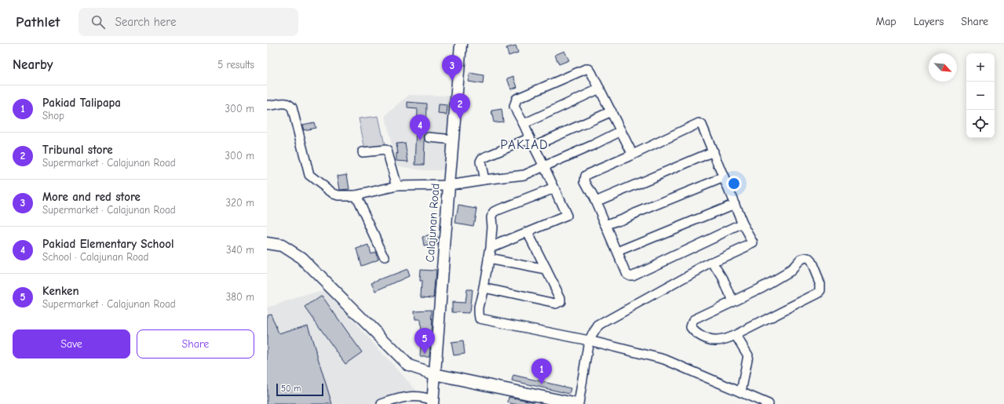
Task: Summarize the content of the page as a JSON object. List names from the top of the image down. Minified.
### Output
{"streets":{"main road":["Calajunan Road"]},"districts":["PAKIAD"],"scale_bar":"50 m","north":"bottom right","page":{"header":"Pathlet","search":"Search here","nav":["Map","Layers","Share"],"heading":["Nearby","5 results"],"map_buttons":["+","−"],"pins":["3","2","4","5","1"],"list":[{"mark":"1","name":"Pakiad Talipapa","note":"Shop","value":"300 m"},{"mark":"2","name":"Tribunal store","note":"Supermarket · Calajunan Road","value":"300 m"},{"mark":"3","name":"More and red store","note":"Supermarket · Calajunan Road","value":"320 m"},{"mark":"4","name":"Pakiad Elementary School","note":"School · Calajunan Road","value":"340 m"},{"mark":"5","name":"Kenken","note":"Supermarket · Calajunan Road","value":"380 m"}],"buttons":["Save","Share"],"scale":"50 m"}}
